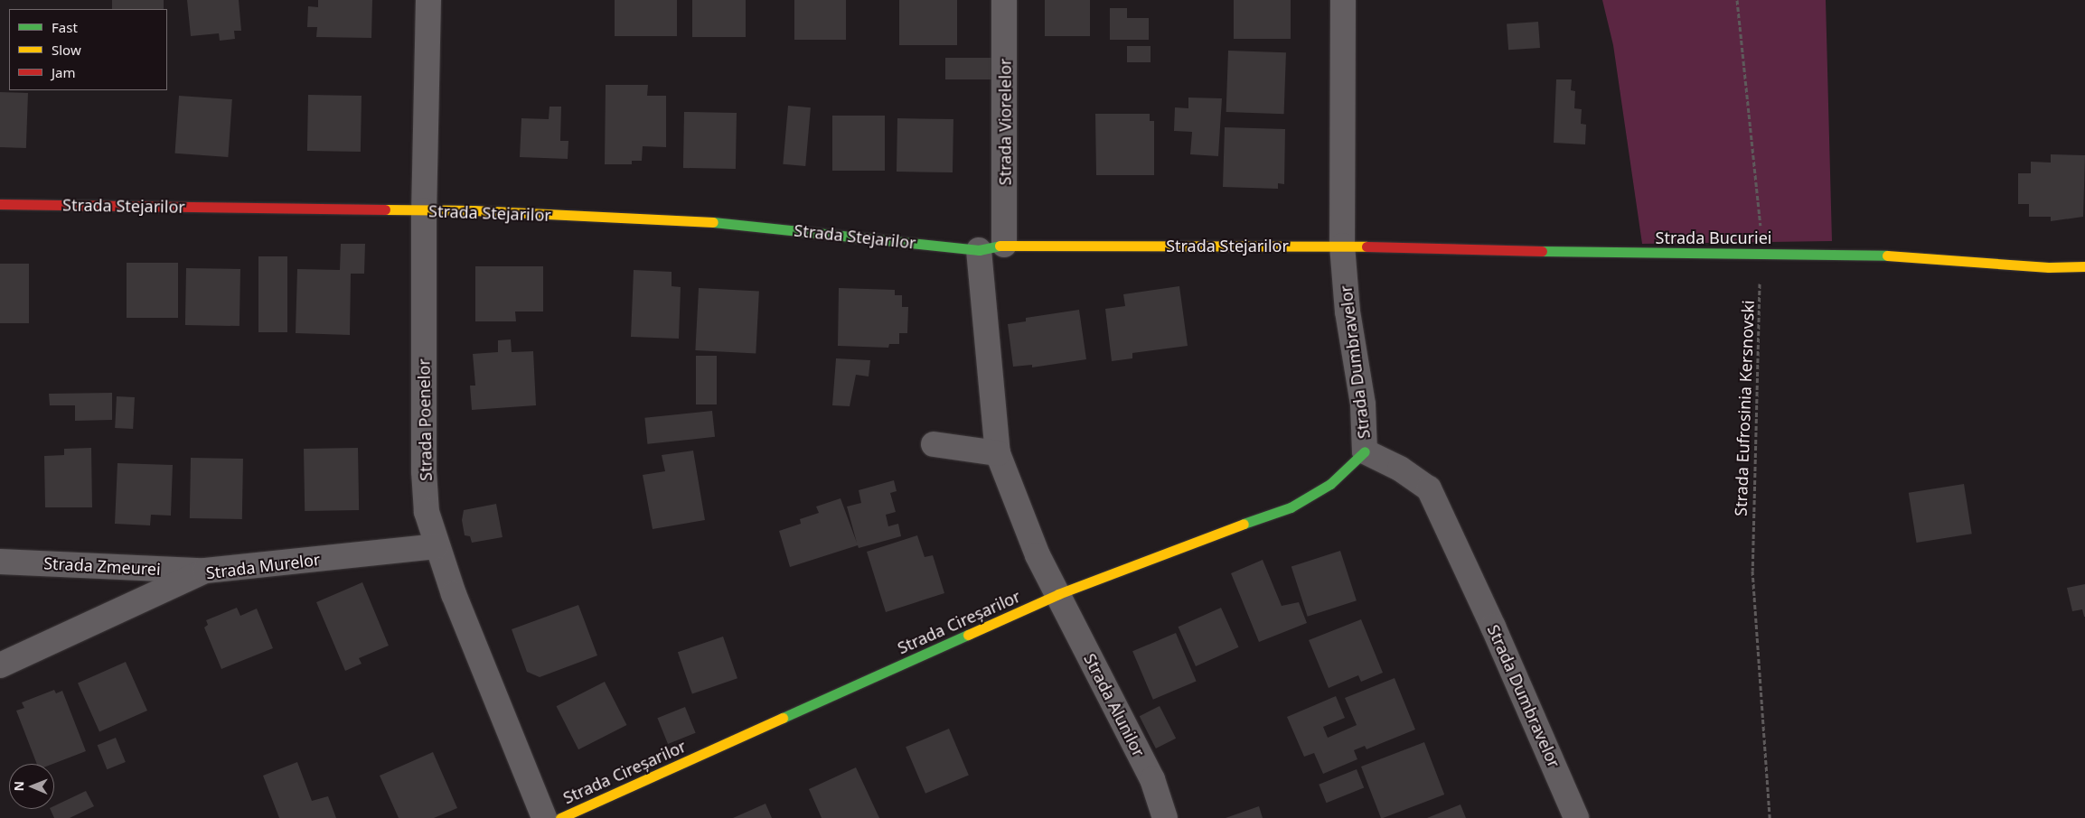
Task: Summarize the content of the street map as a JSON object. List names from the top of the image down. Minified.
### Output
{"streets":{"street":["Strada Viorelelor","Strada Stejarilor","Strada Bucuriei","Strada Dumbravelor","Strada Poenelor","Strada Zmeurei","Strada Murelor","Strada Cireșarilor","Strada Alunilor"],"path":["Strada Eufrosinia Kersnovski"]},"crossings":[["Strada Viorelelor","Strada Stejarilor"],["Strada Stejarilor","Strada Bucuriei"],["Strada Stejarilor","Strada Dumbravelor"],["Strada Stejarilor","Strada Poenelor"],["Strada Bucuriei","Strada Dumbravelor"],["Strada Bucuriei","Strada Eufrosinia Kersnovski"],["Strada Dumbravelor","Strada Cireșarilor"],["Strada Poenelor","Strada Murelor"],["Strada Zmeurei","Strada Murelor"],["Strada Cireșarilor","Strada Alunilor"]],"legend":["Fast","Slow","Jam"],"north":"left"}
